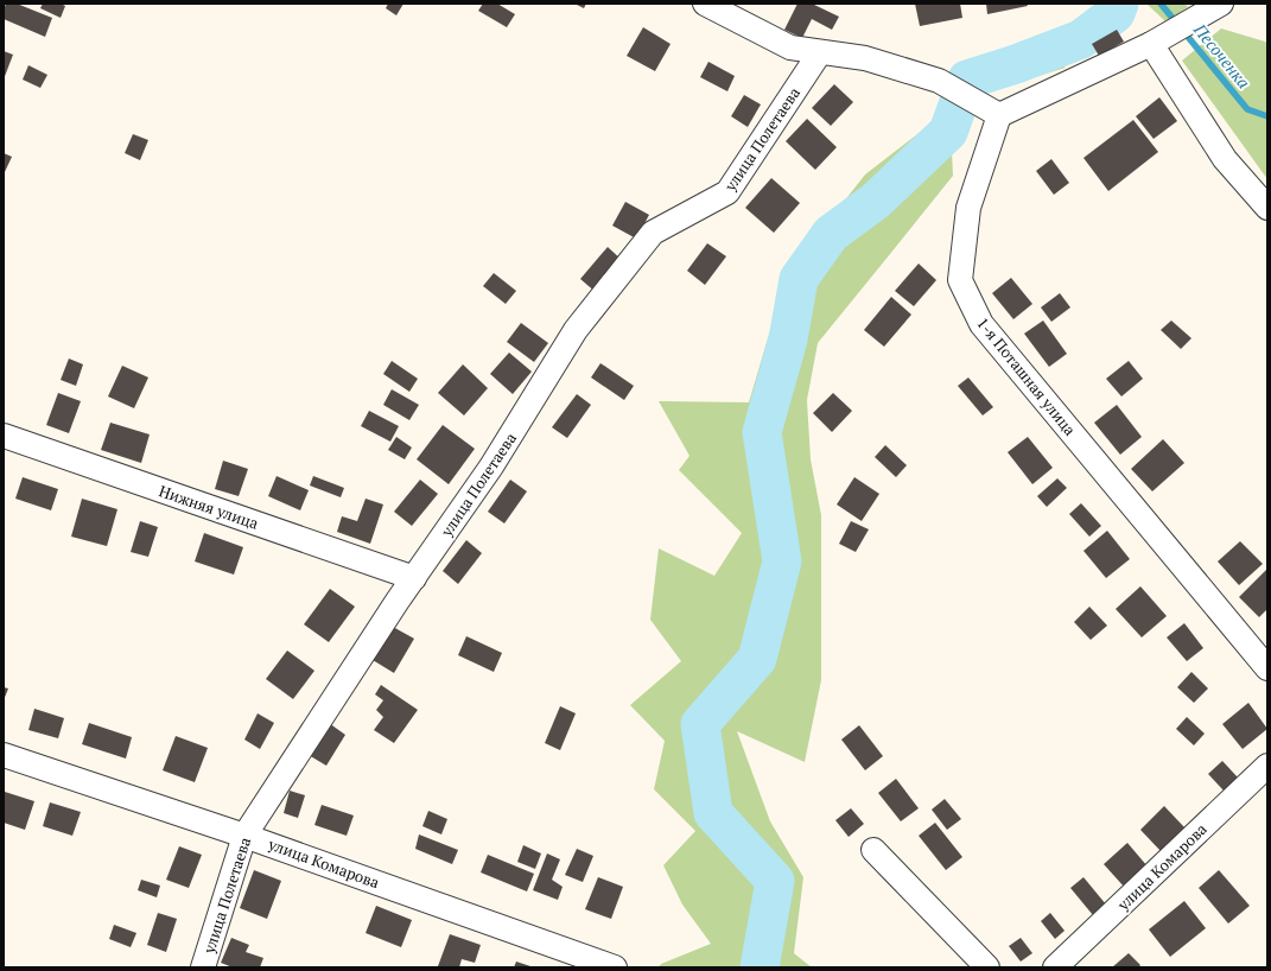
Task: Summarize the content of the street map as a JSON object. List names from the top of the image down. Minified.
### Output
{"streets":{"street":["улица Полетаева","1-я Поташная улица","Нижняя улица","улица Комарова"]},"crossings":[["улица Полетаева","Нижняя улица"],["улица Полетаева","улица Комарова"]],"water":["Песоченка"]}
